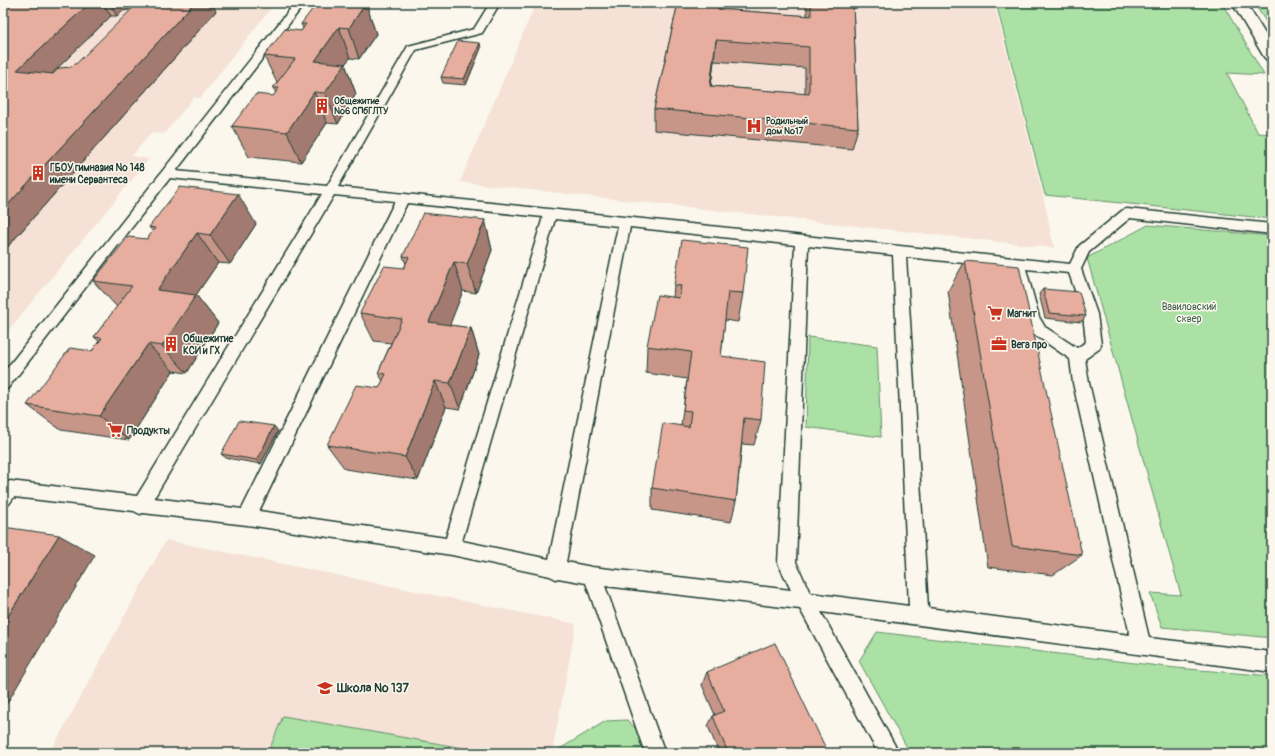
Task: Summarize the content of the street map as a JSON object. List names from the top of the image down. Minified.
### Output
{"parks":["Вавиловский сквер"],"places":{"building":["Общежитие №6 СПбГЛТУ","ГБОУ гимназия № 148 имени Сервантеса","Общежитие КСИ и ГХ"],"hospital":["Родильный дом №17"],"supermarket":["Магнит","Продукты"],"office":["Вега про"],"school or university":["Школа № 137"]}}
